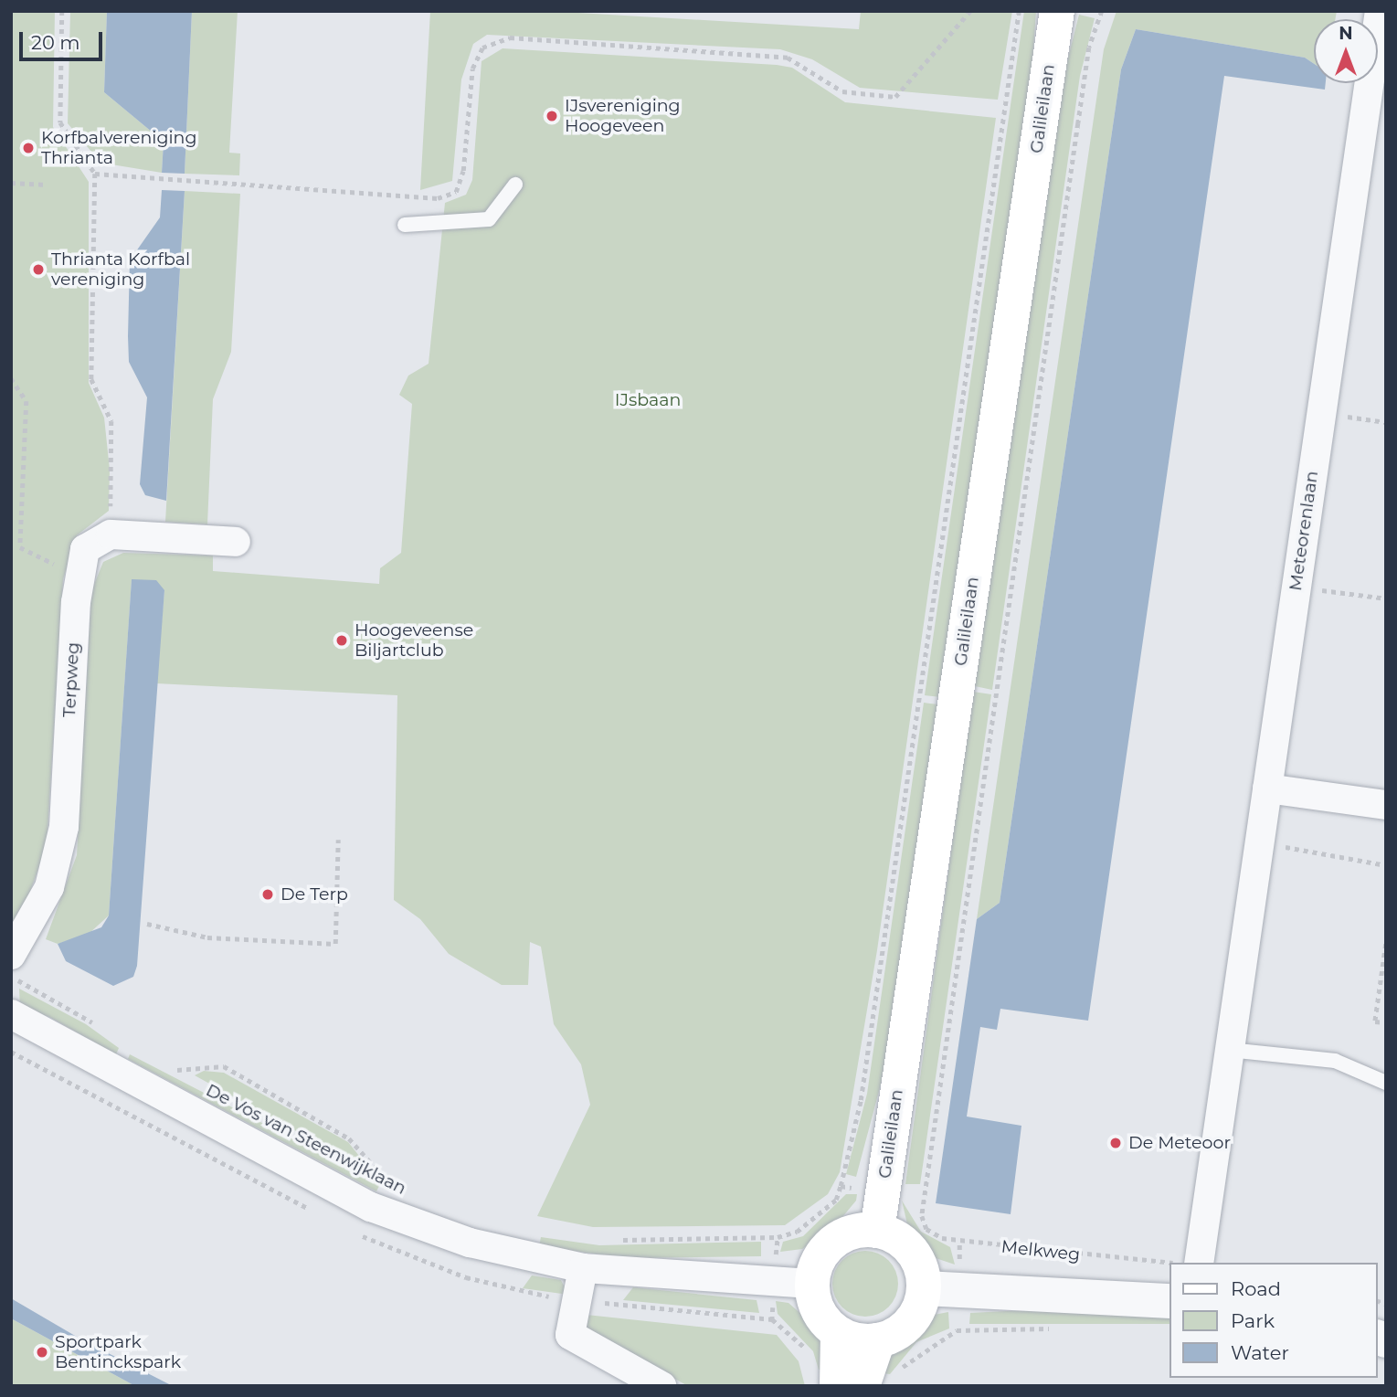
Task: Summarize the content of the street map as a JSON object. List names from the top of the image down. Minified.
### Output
{"streets":{"main road":["Galileilaan"],"street":["Meteorenlaan","Terpweg","De Vos van Steenwijklaan"],"path":["Melkweg"]},"crossings":[["Galileilaan","De Vos van Steenwijklaan"]],"parks":["IJsbaan"],"places":["IJsvereniging Hoogeveen","Korfbalvereniging Thrianta","Thrianta Korfbal vereniging","Hoogeveense Biljartclub","De Terp","De Meteoor","Sportpark Bentinckspark"],"legend":["Road","Park","Water"],"scale_bar":"20 m","north":"top"}
